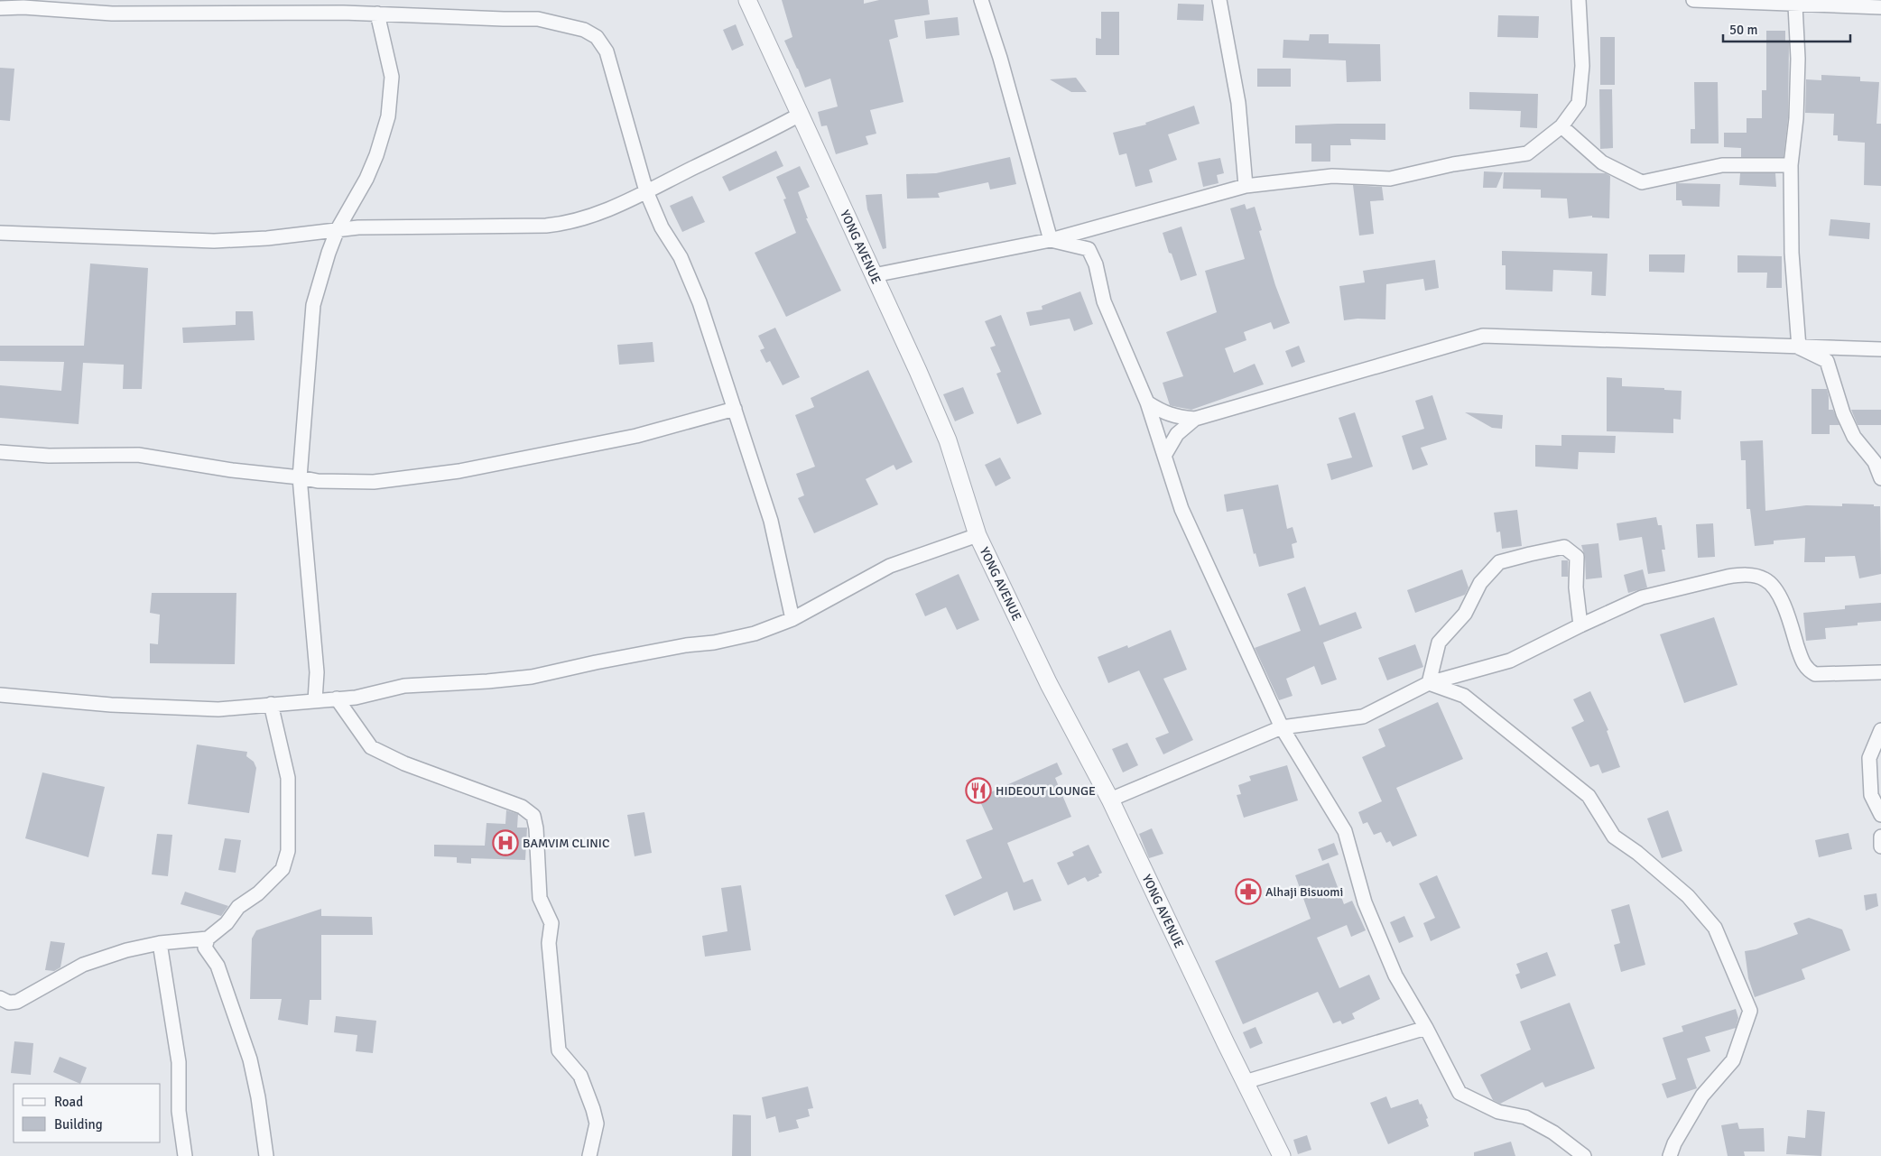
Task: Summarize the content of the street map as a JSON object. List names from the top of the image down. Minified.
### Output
{"streets":{"street":["YONG AVENUE"]},"places":{"restaurant":["HIDEOUT LOUNGE"],"hospital":["BAMVIM CLINIC"],"pharmacy":["Alhaji Bisuomi"]},"legend":["Road","Building"],"scale_bar":"50 m"}
